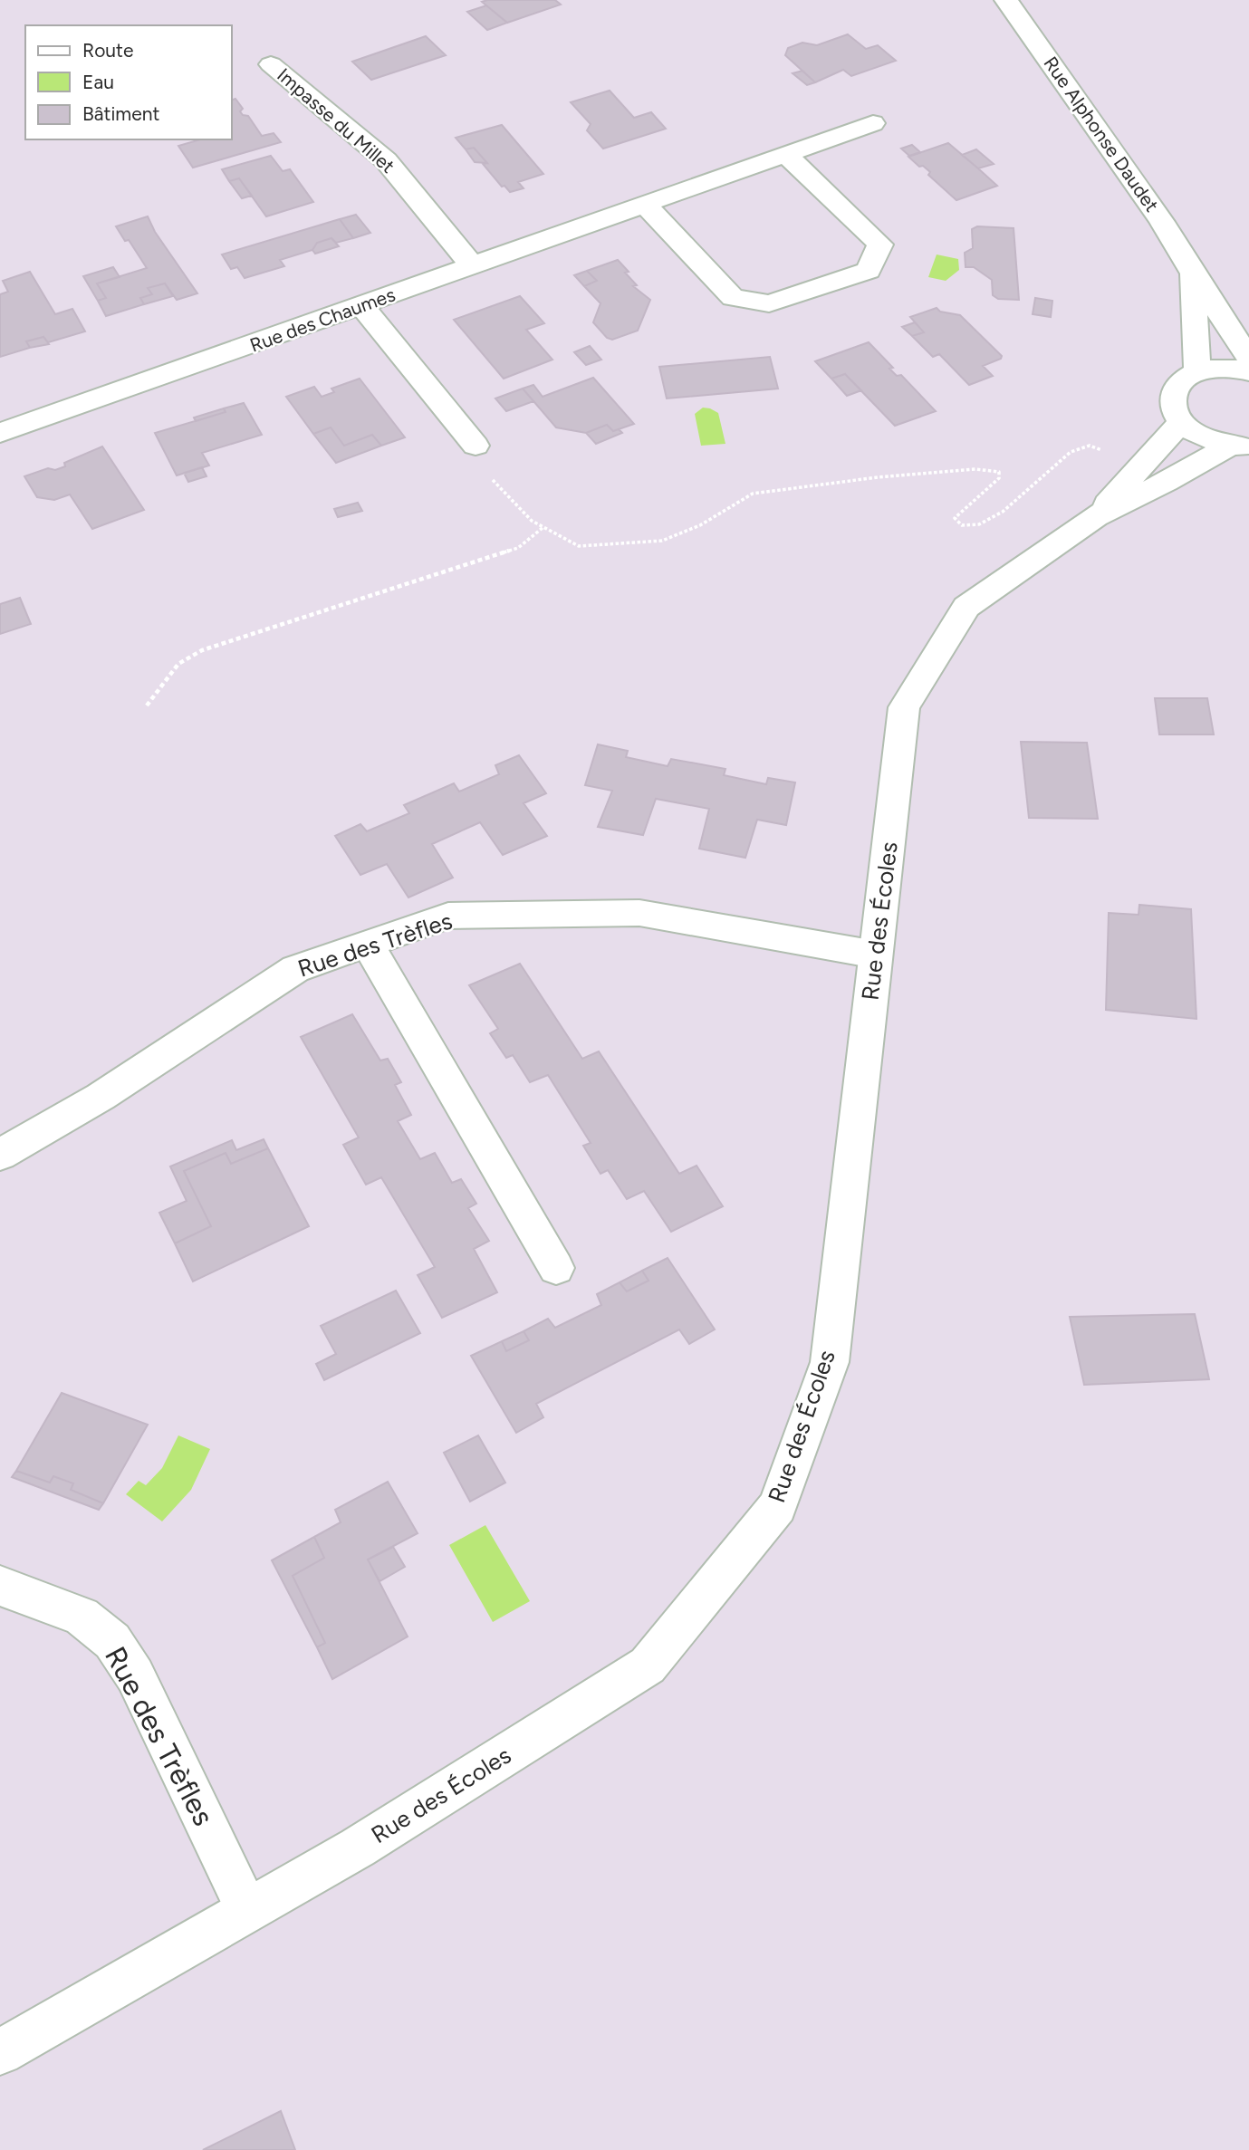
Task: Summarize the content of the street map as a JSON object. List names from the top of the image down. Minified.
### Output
{"streets":{"street":["Impasse du Millet","Rue Alphonse Daudet","Rue des Chaumes","Rue des Écoles","Rue des Trèfles"]},"crossings":[["Impasse du Millet","Rue des Chaumes"],["Rue des Écoles","Rue des Trèfles"]],"legend":["Route","Eau","Bâtiment"]}
